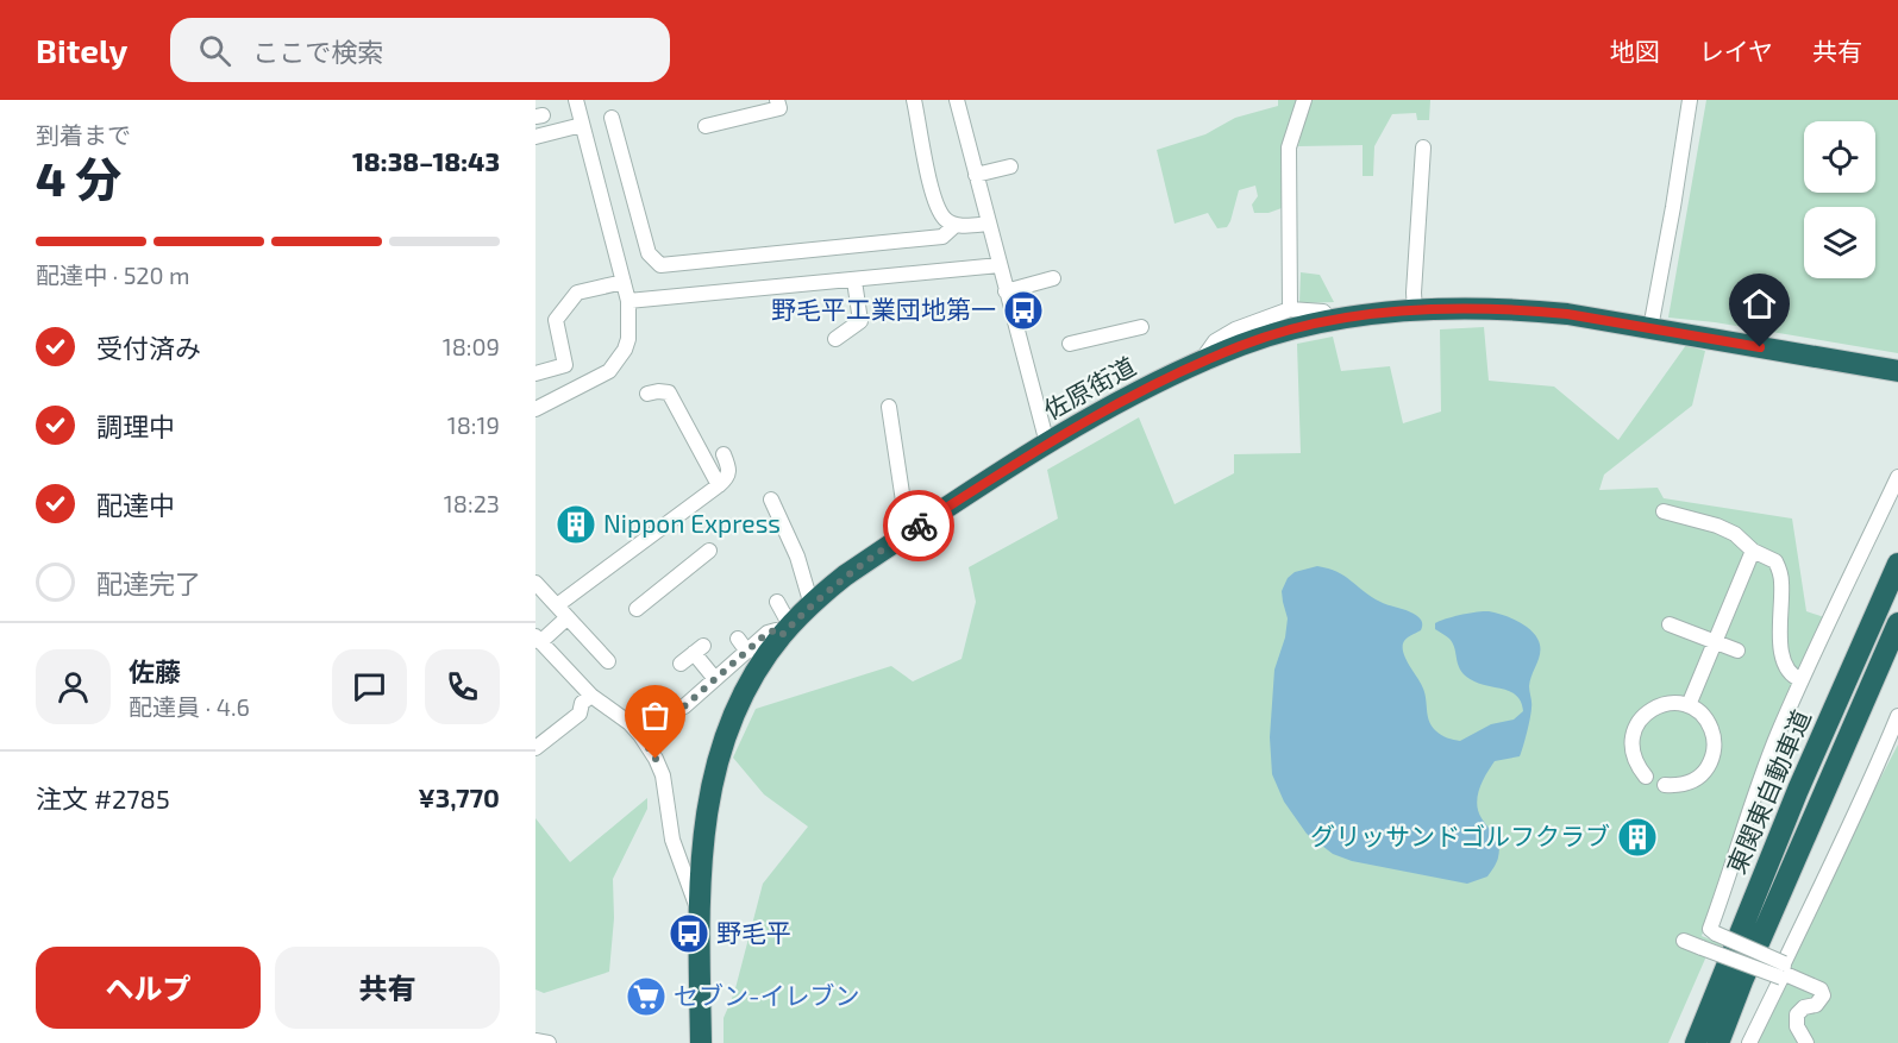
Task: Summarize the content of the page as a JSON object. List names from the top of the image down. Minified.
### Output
{"streets":{"highway":["佐原街道","東関東自動車道"]},"places":{"bus stop":["野毛平工業団地第一","野毛平"],"building":["Nippon Express","グリッサンドゴルフクラブ"],"supermarket":["セブン-イレブン"]},"page":{"header":"Bitely","search":"ここで検索","nav":["地図","レイヤ","共有"],"heading":["4 分","到着まで","18:38–18:43"],"panel":["佐藤","配達員 · 4.6","注文 #2785","¥3,770"],"bar":"配達中 · 520 m","list":[["受付済み","18:09"],["調理中","18:19"],["配達中","18:23"],"配達完了"],"buttons":["ヘルプ","共有"]}}
